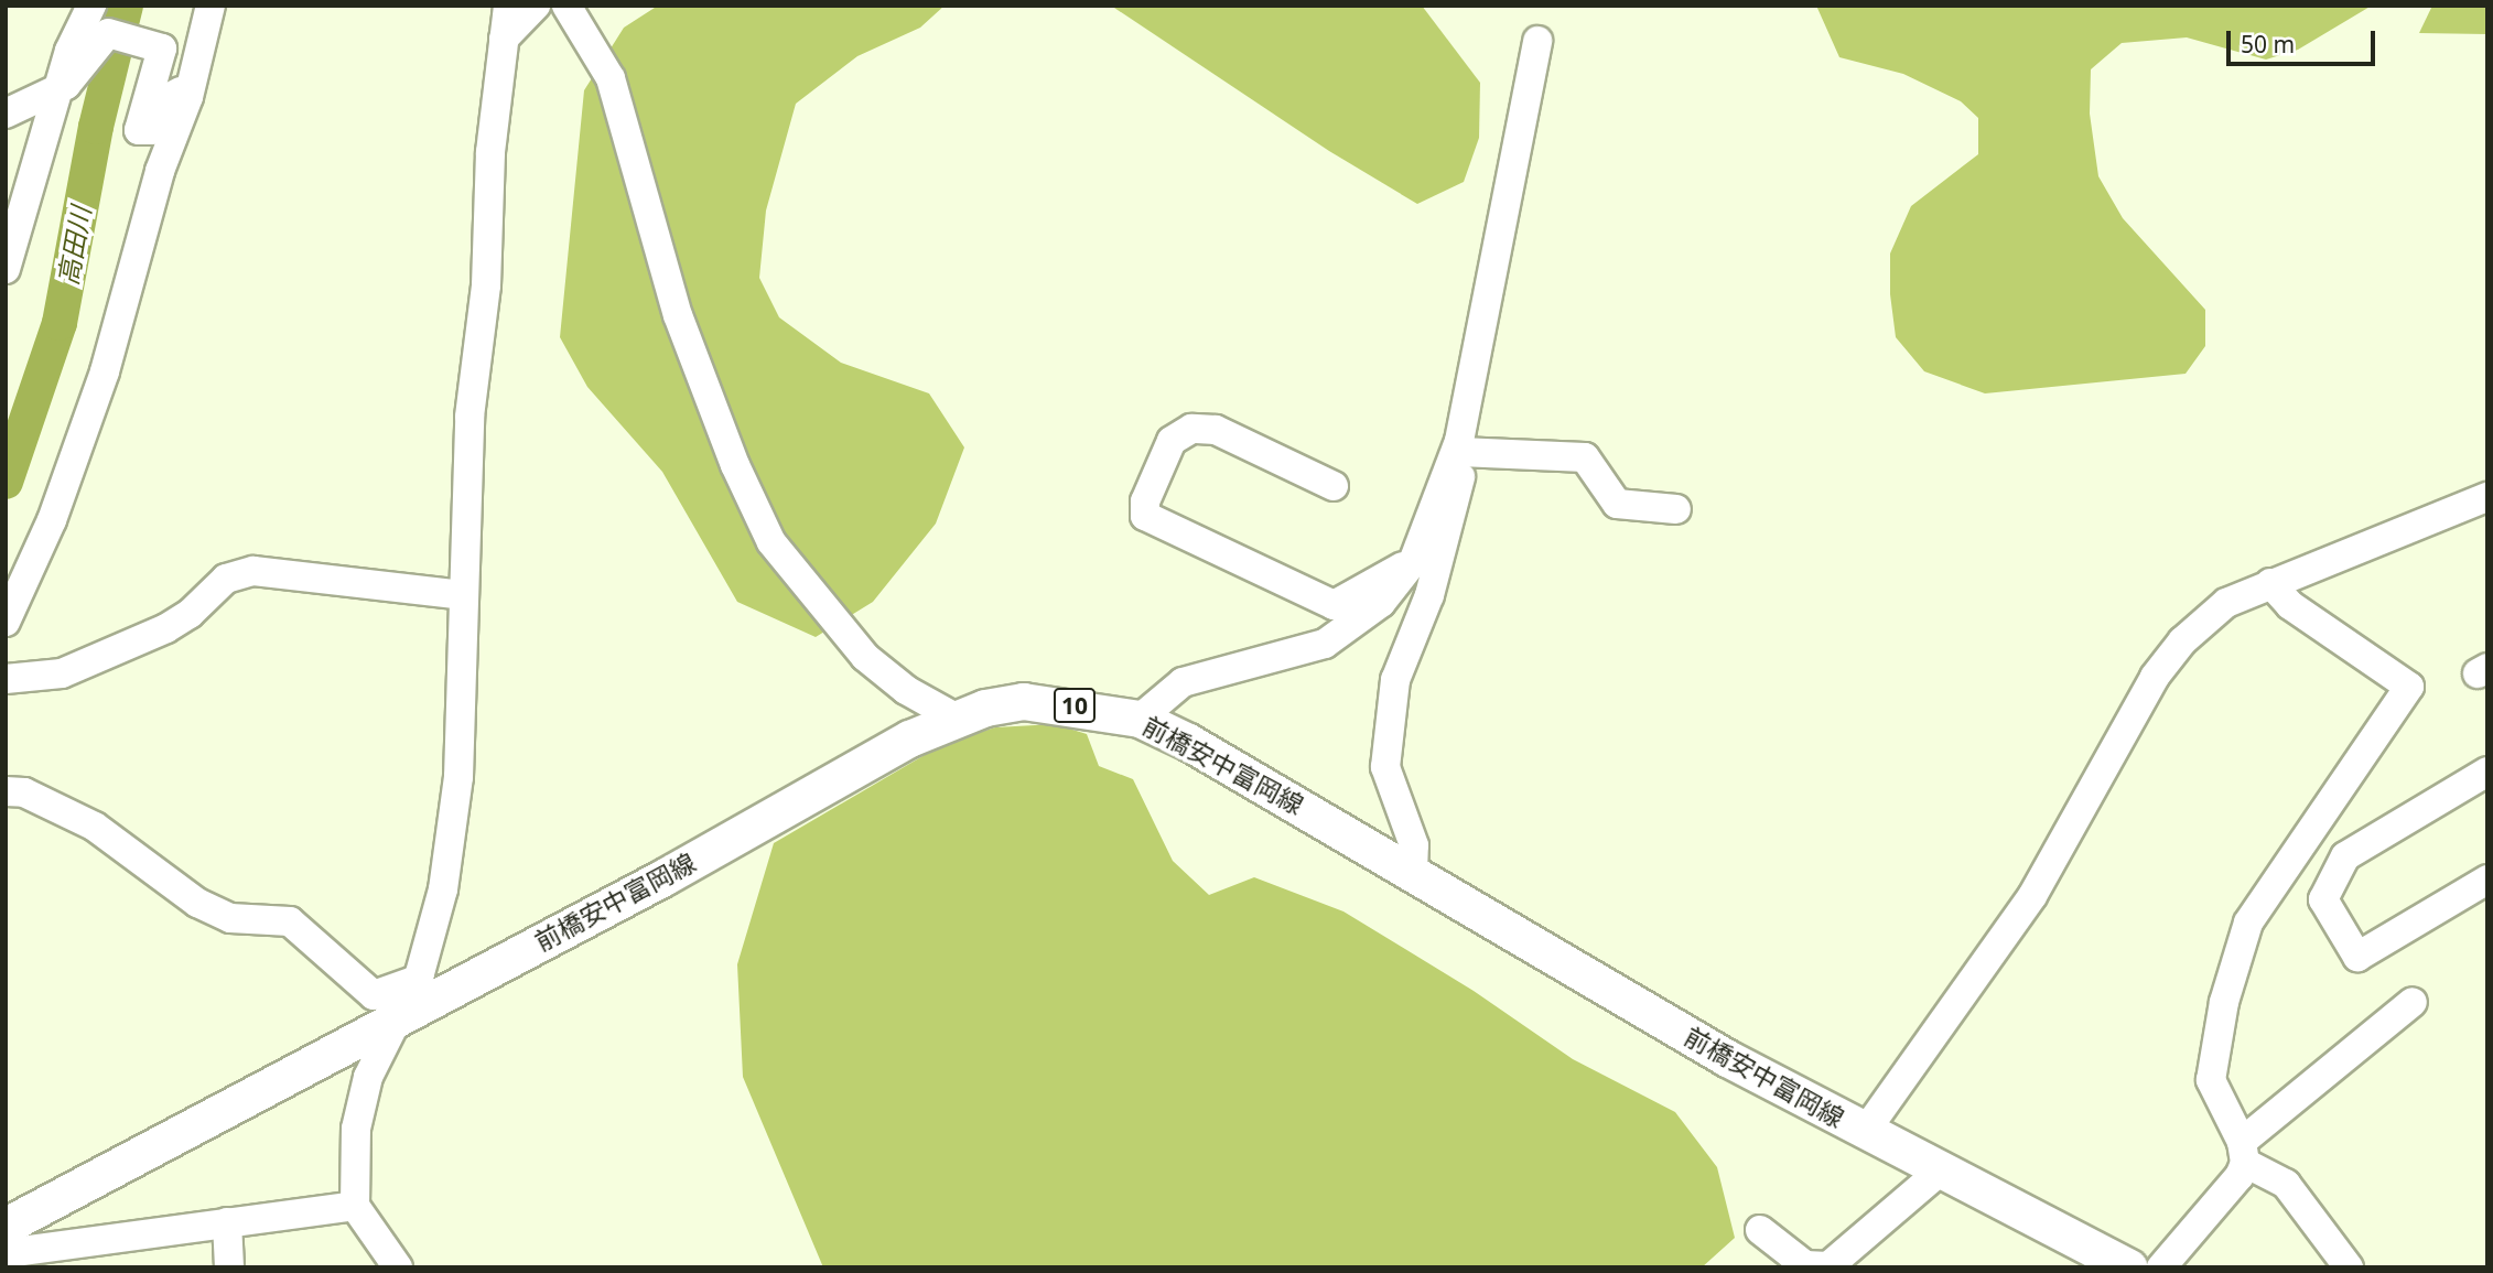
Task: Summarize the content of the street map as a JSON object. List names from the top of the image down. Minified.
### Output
{"streets":{"main road":["10","前橋安中富岡線"]},"water":["高田川"],"scale_bar":"50 m"}
